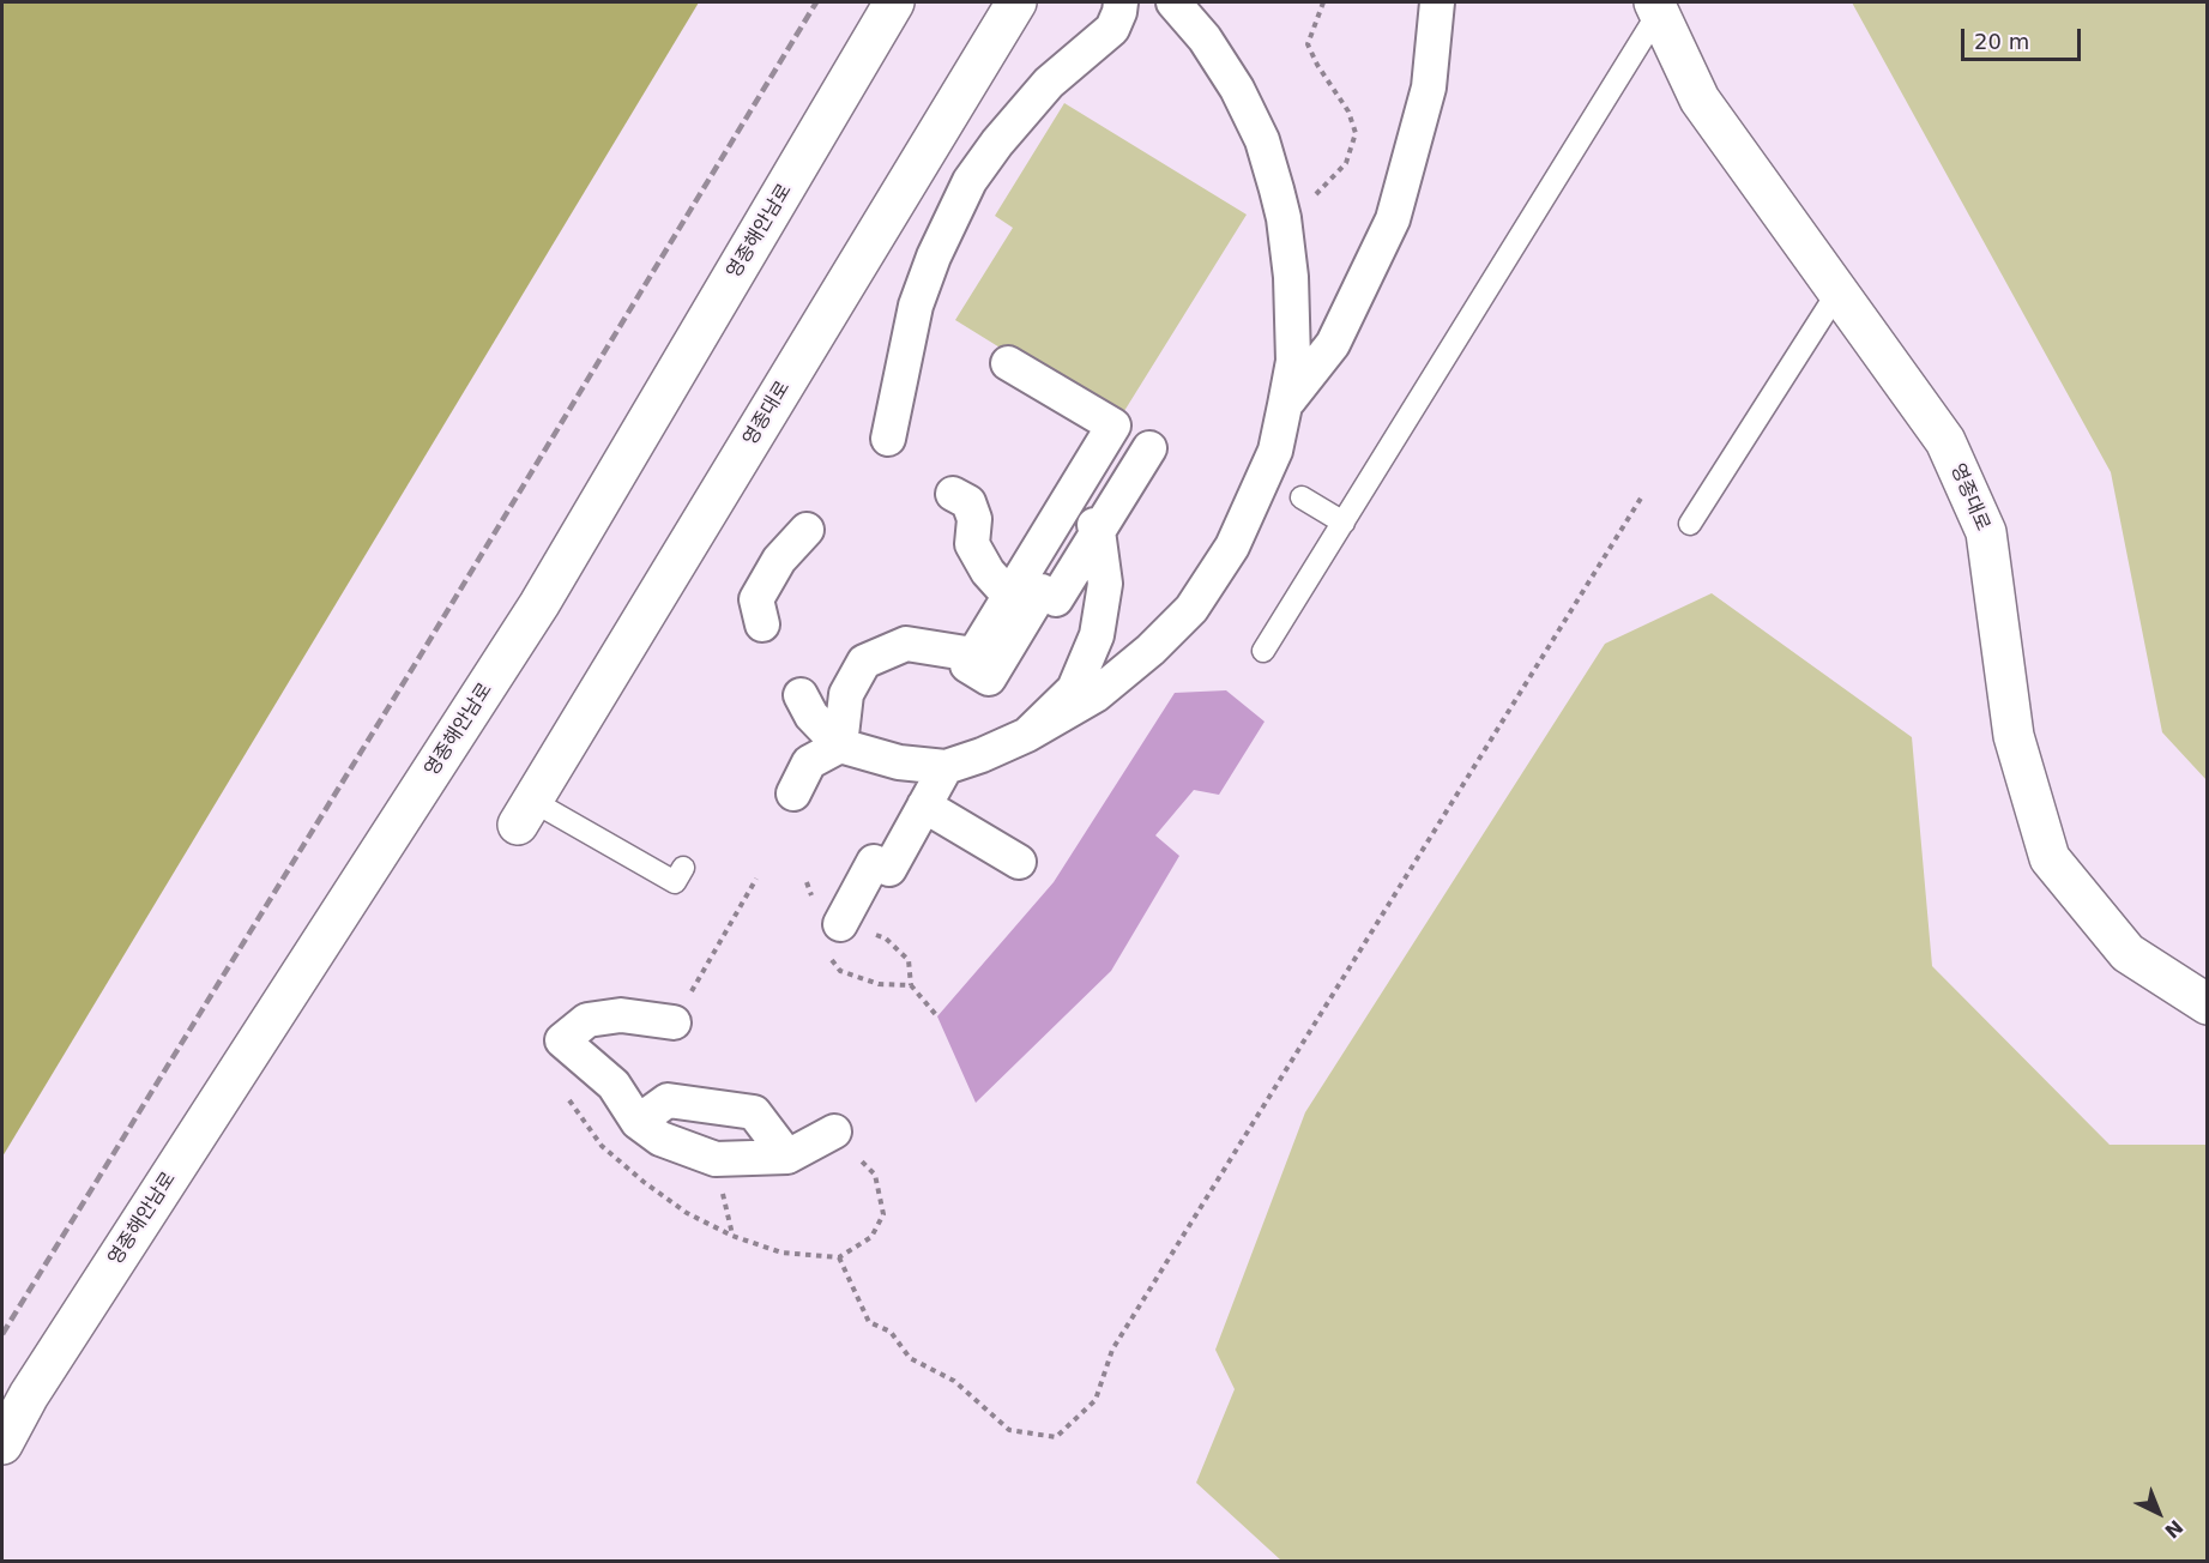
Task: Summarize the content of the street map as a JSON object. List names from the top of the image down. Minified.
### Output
{"streets":{"street":["영종해안남로","영종대로"]},"scale_bar":"20 m","north":"bottom right"}
